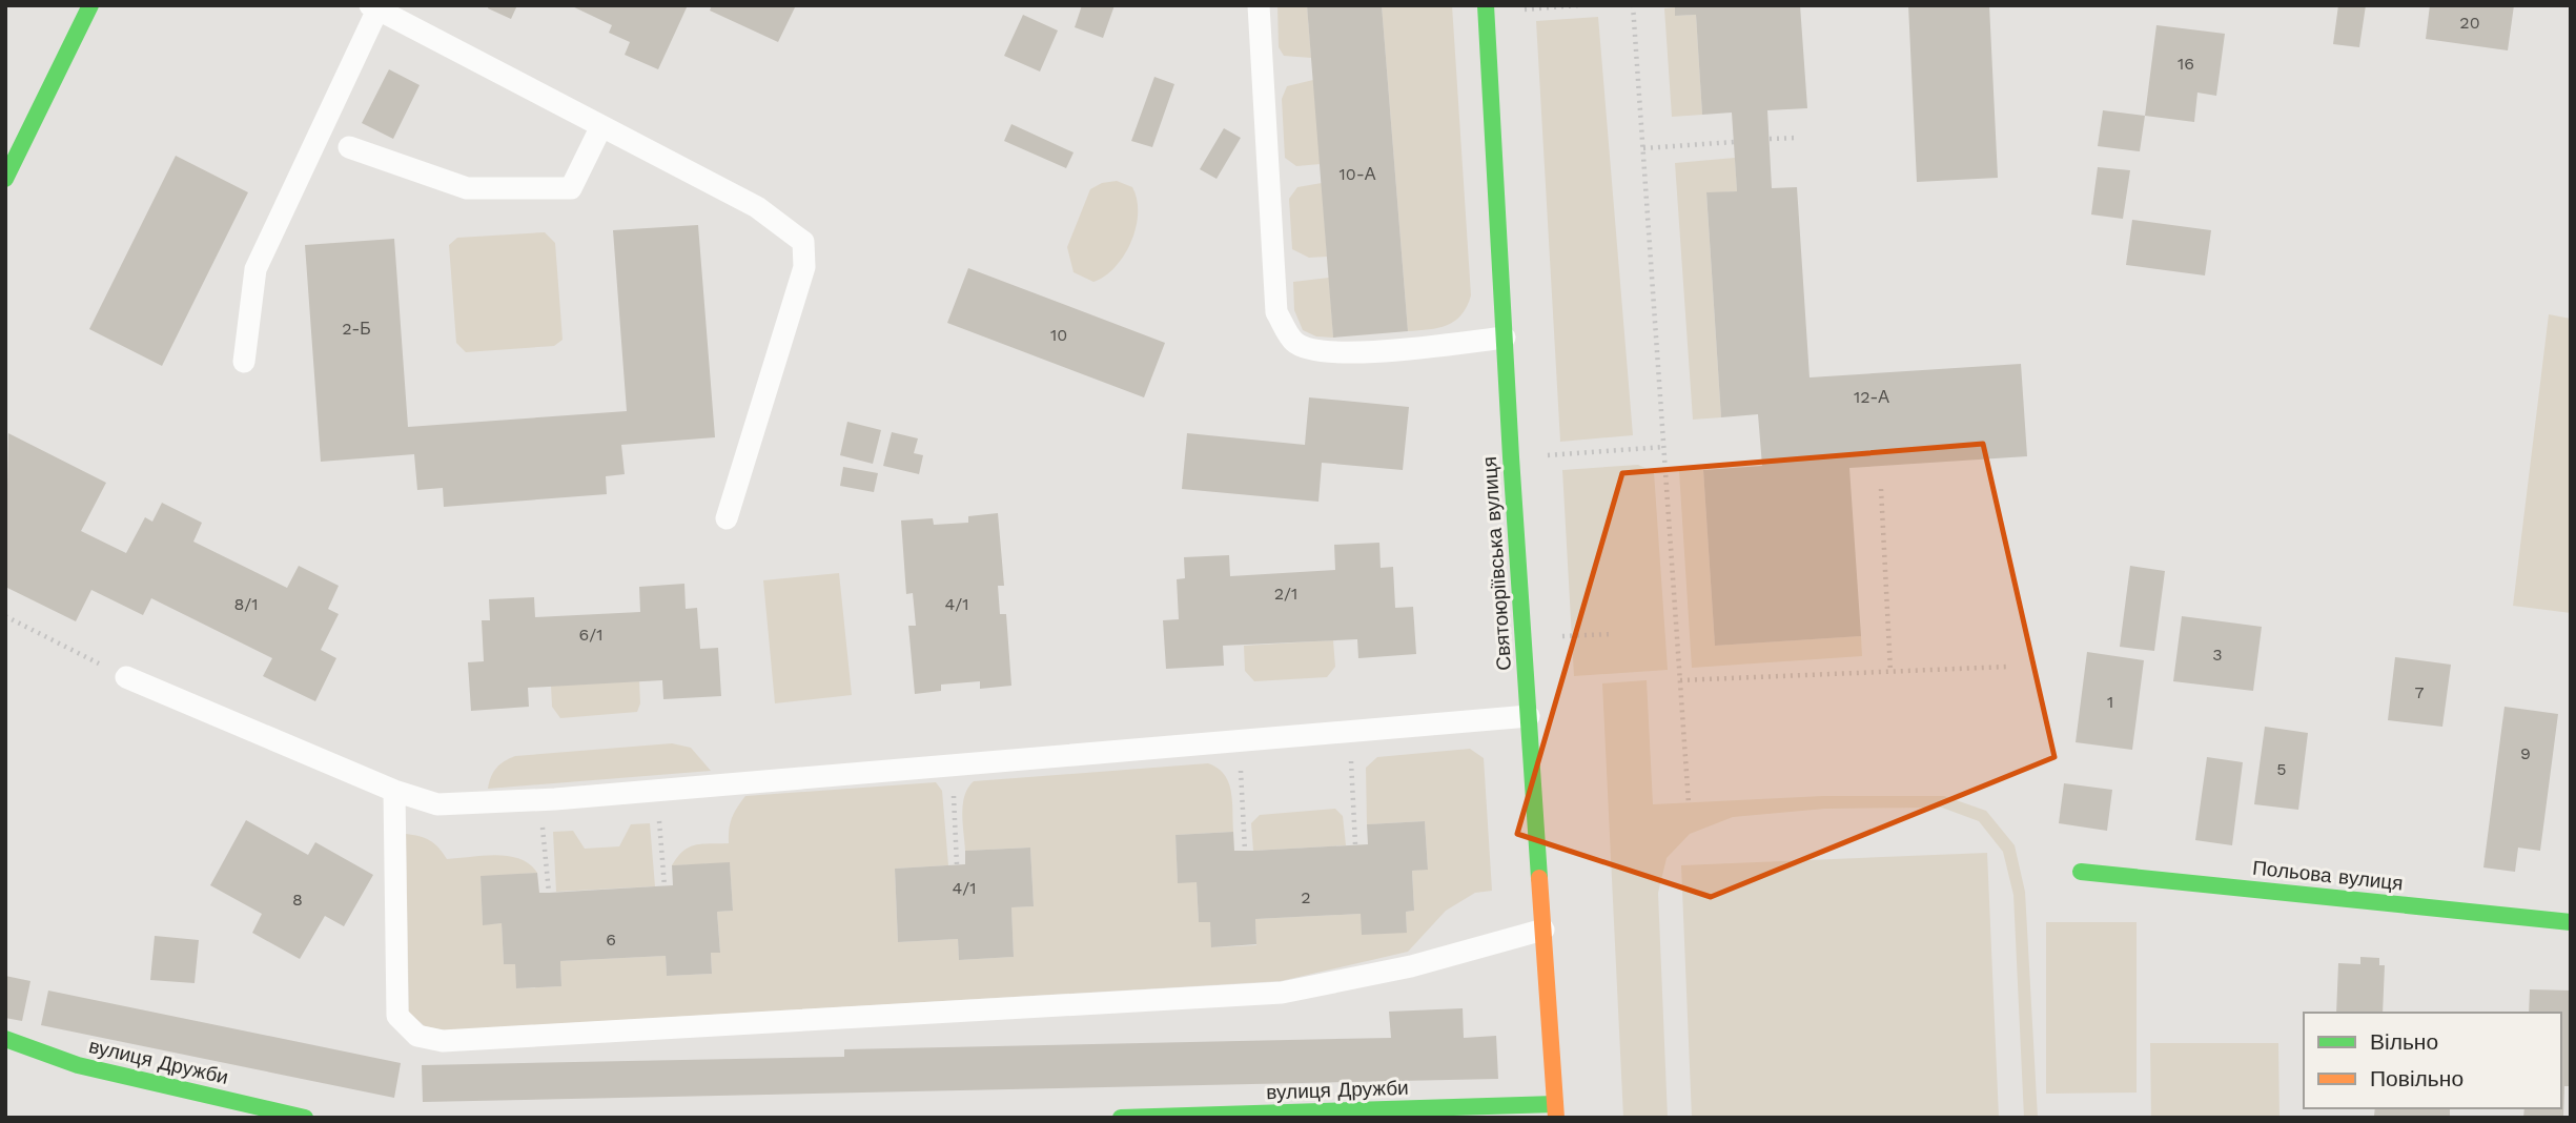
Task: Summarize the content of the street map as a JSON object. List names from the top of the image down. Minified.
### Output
{"streets":{"street":["Святоюріївська вулиця","Польова вулиця","вулиця Дружби"]},"crossings":[["Святоюріївська вулиця","вулиця Дружби"]],"house_numbers":["20","16","10-А","2-Б","10","12-А","2/1","8/1","4/1","6/1","3","7","1","9","5","4/1","2","8","6"],"legend":["Вільно","Повільно"]}
